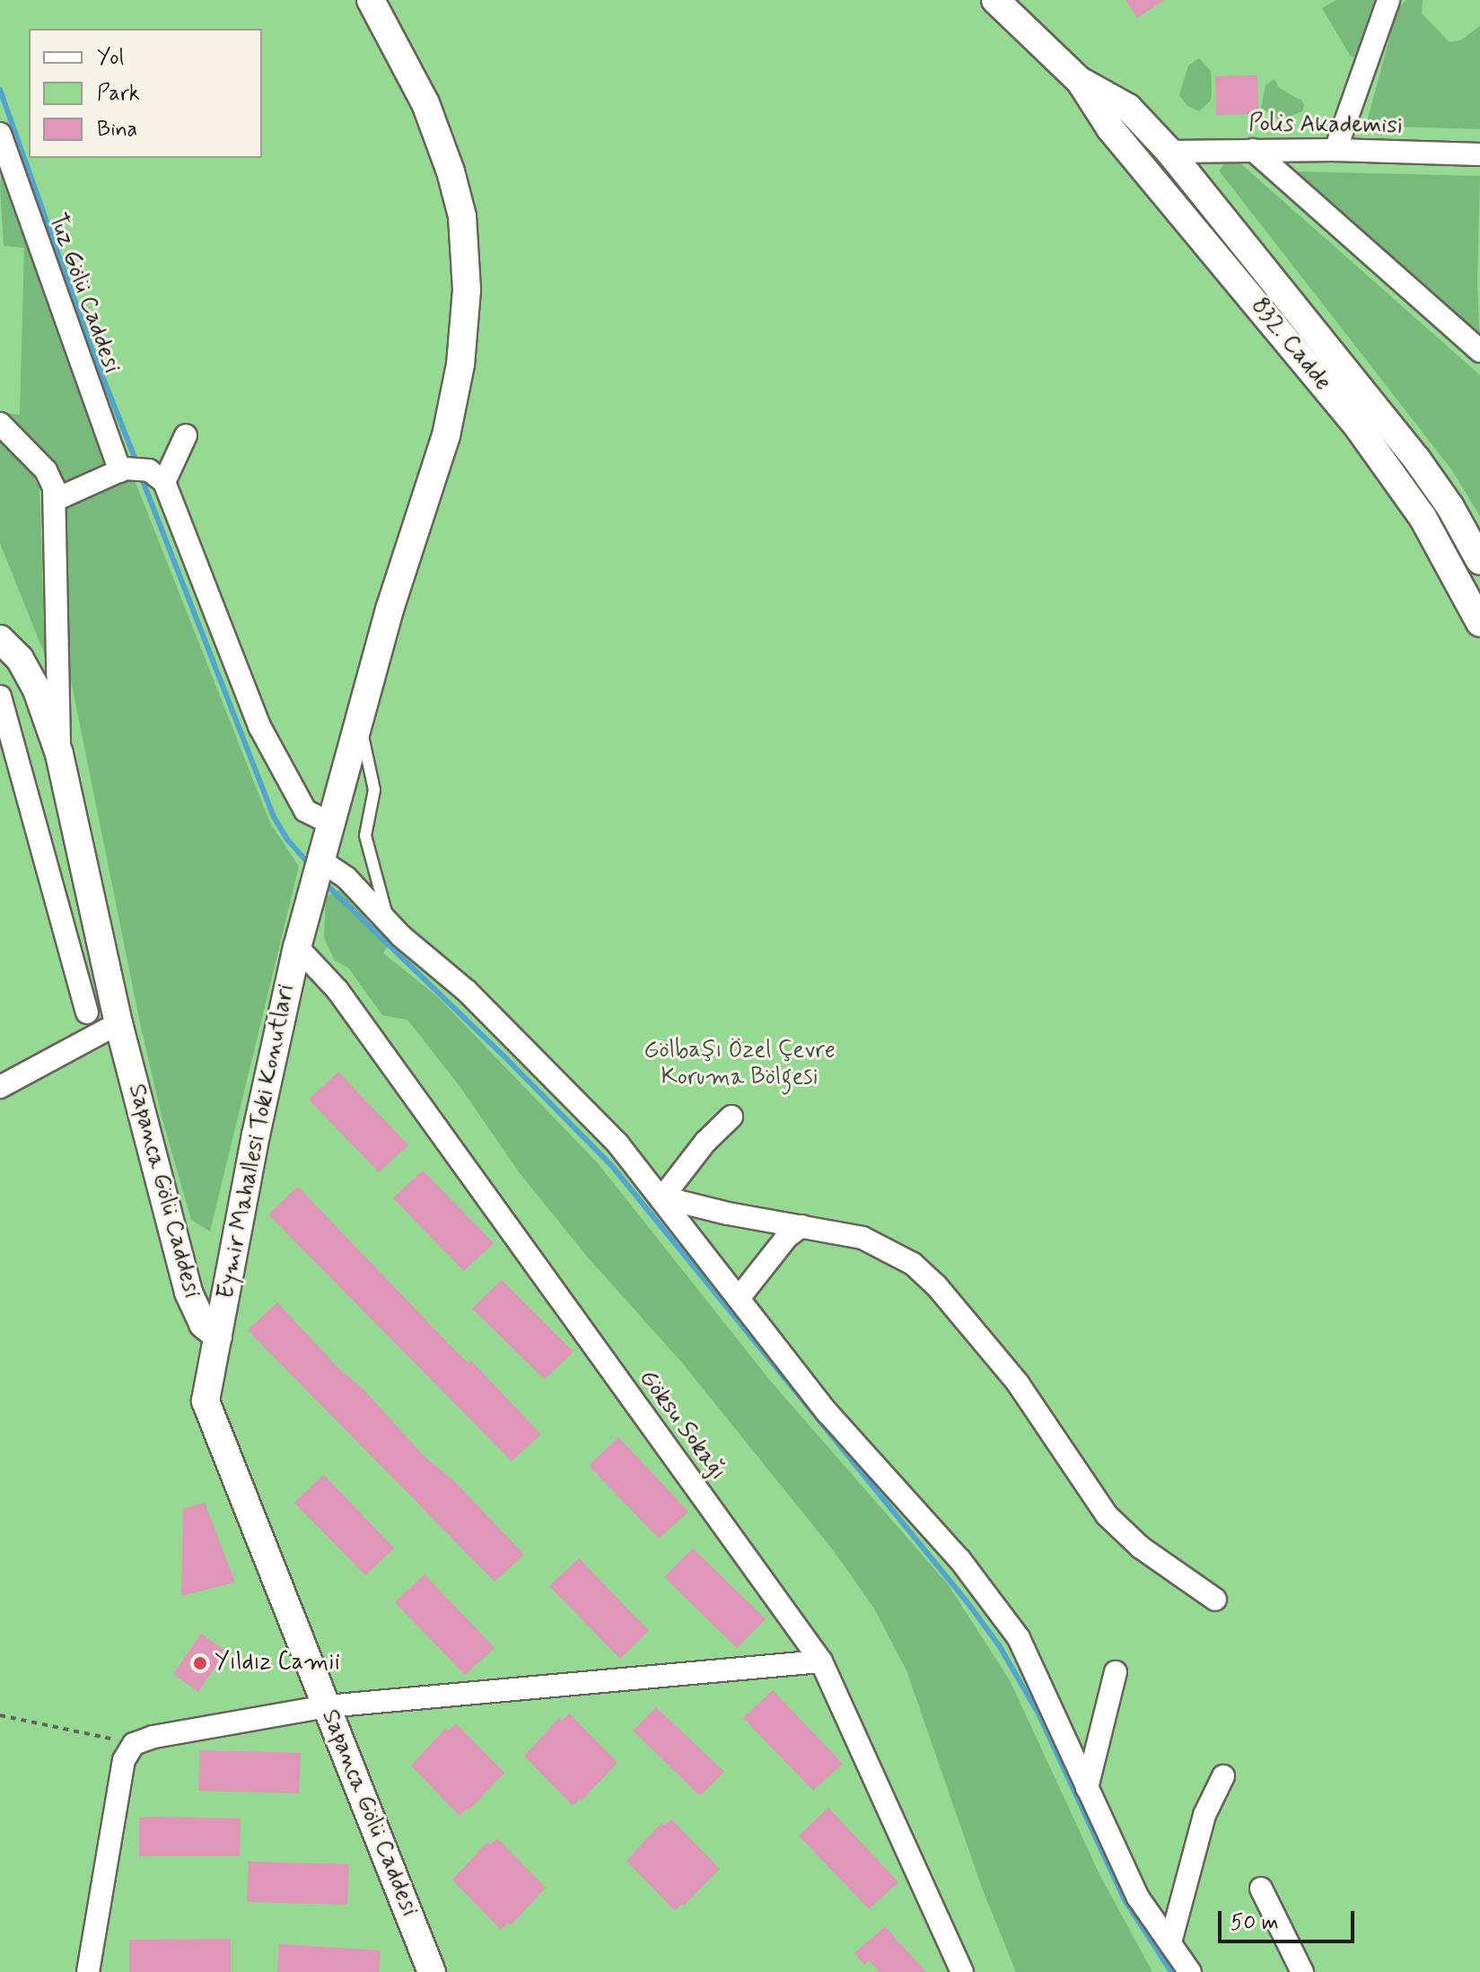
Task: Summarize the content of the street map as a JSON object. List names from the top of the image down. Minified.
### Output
{"streets":{"street":["Polis Akademisi","Tuz Gölü Caddesi","832. Cadde","Eymir Mahallesi Toki Konutlari","Sapanca Gölü Caddesi","Göksu Sokağı"]},"crossings":[["Polis Akademisi","832. Cadde"],["Tuz Gölü Caddesi","Eymir Mahallesi Toki Konutlari"],["Eymir Mahallesi Toki Konutlari","Sapanca Gölü Caddesi"],["Eymir Mahallesi Toki Konutlari","Göksu Sokağı"]],"parks":["Gölbaşı Özel Çevre Koruma Bölgesi"],"places":["Yıldız Camii"],"legend":["Yol","Park","Bina"],"scale_bar":"50 m"}
